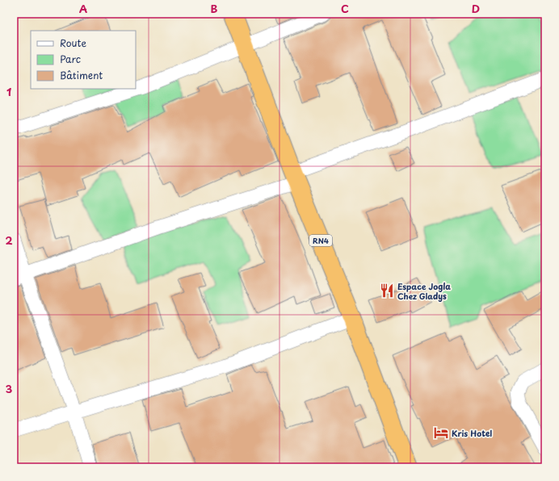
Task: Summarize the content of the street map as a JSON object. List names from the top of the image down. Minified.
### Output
{"streets":{"highway":["RN4"]},"places":{"restaurant":["Espace Jogla Chez Gladys"],"hotel":["Kris Hotel"]},"legend":["Route","Parc","Bâtiment"],"grid":{"columns":["A","B","C","D"],"rows":["1","2","3"]}}
